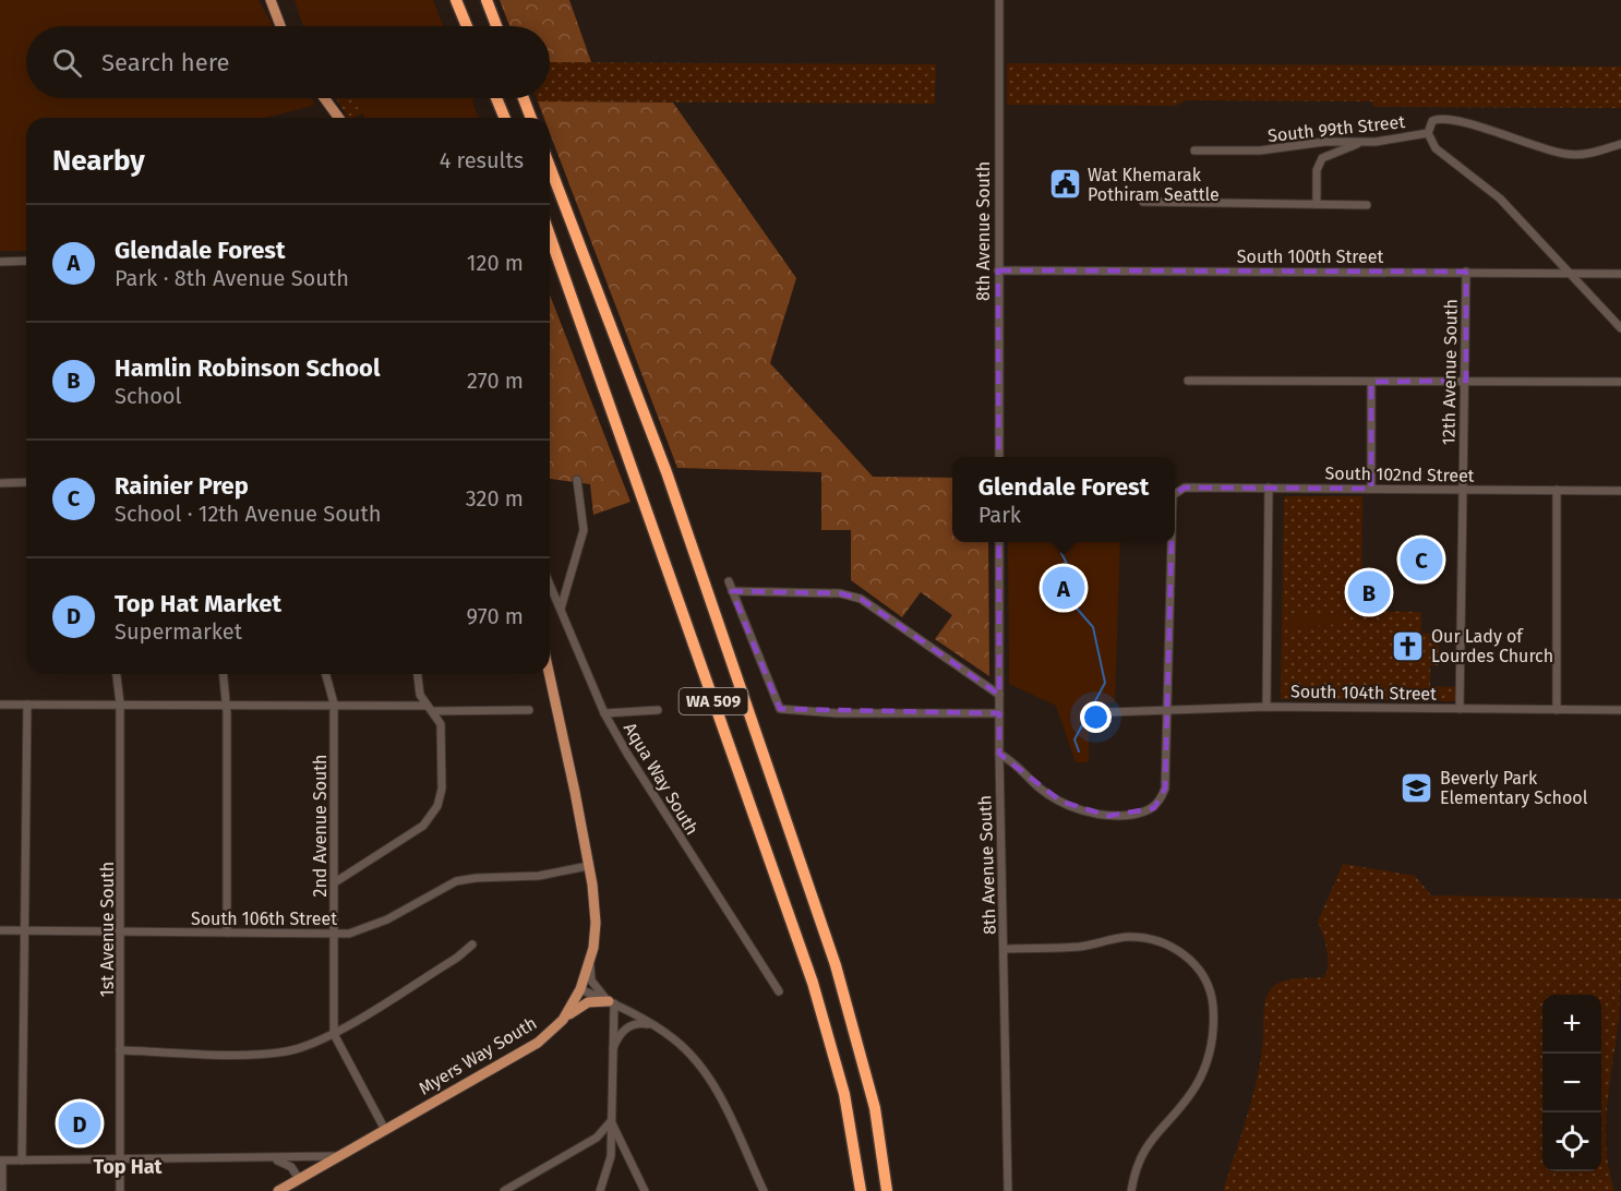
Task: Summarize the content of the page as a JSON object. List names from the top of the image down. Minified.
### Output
{"streets":{"highway":["WA 509"],"main road":["Myers Way South"],"street":["South 99th Street","8th Avenue South","South 100th Street","12th Avenue South","South 102nd Street","South 104th Street","Aqua Way South","2nd Avenue South","South 106th Street","1st Avenue South"]},"crossings":[["8th Avenue South","South 100th Street"],["South 100th Street","12th Avenue South"],["12th Avenue South","South 102nd Street"],["12th Avenue South","South 104th Street"],["South 102nd Street","South 104th Street"],["2nd Avenue South","South 106th Street"],["2nd Avenue South","Myers Way South"],["South 106th Street","1st Avenue South"],["South 106th Street","Myers Way South"]],"districts":["Top Hat"],"places":{"public building":["Wat Khemarak Pothiram Seattle"],"church":["Our Lady of Lourdes Church"],"school or university":["Beverly Park Elementary School"]},"page":{"search":"Search here","heading":["Nearby","4 results"],"list":[{"mark":"A","name":"Glendale Forest","note":"Park · 8th Avenue South","value":"120 m"},{"mark":"B","name":"Hamlin Robinson School","note":"School","value":"270 m"},{"mark":"C","name":"Rainier Prep","note":"School · 12th Avenue South","value":"320 m"},{"mark":"D","name":"Top Hat Market","note":"Supermarket","value":"970 m"}],"popup":["Glendale Forest","Park"],"pins":["C","A","B","D"],"map_buttons":["+","−"]}}
